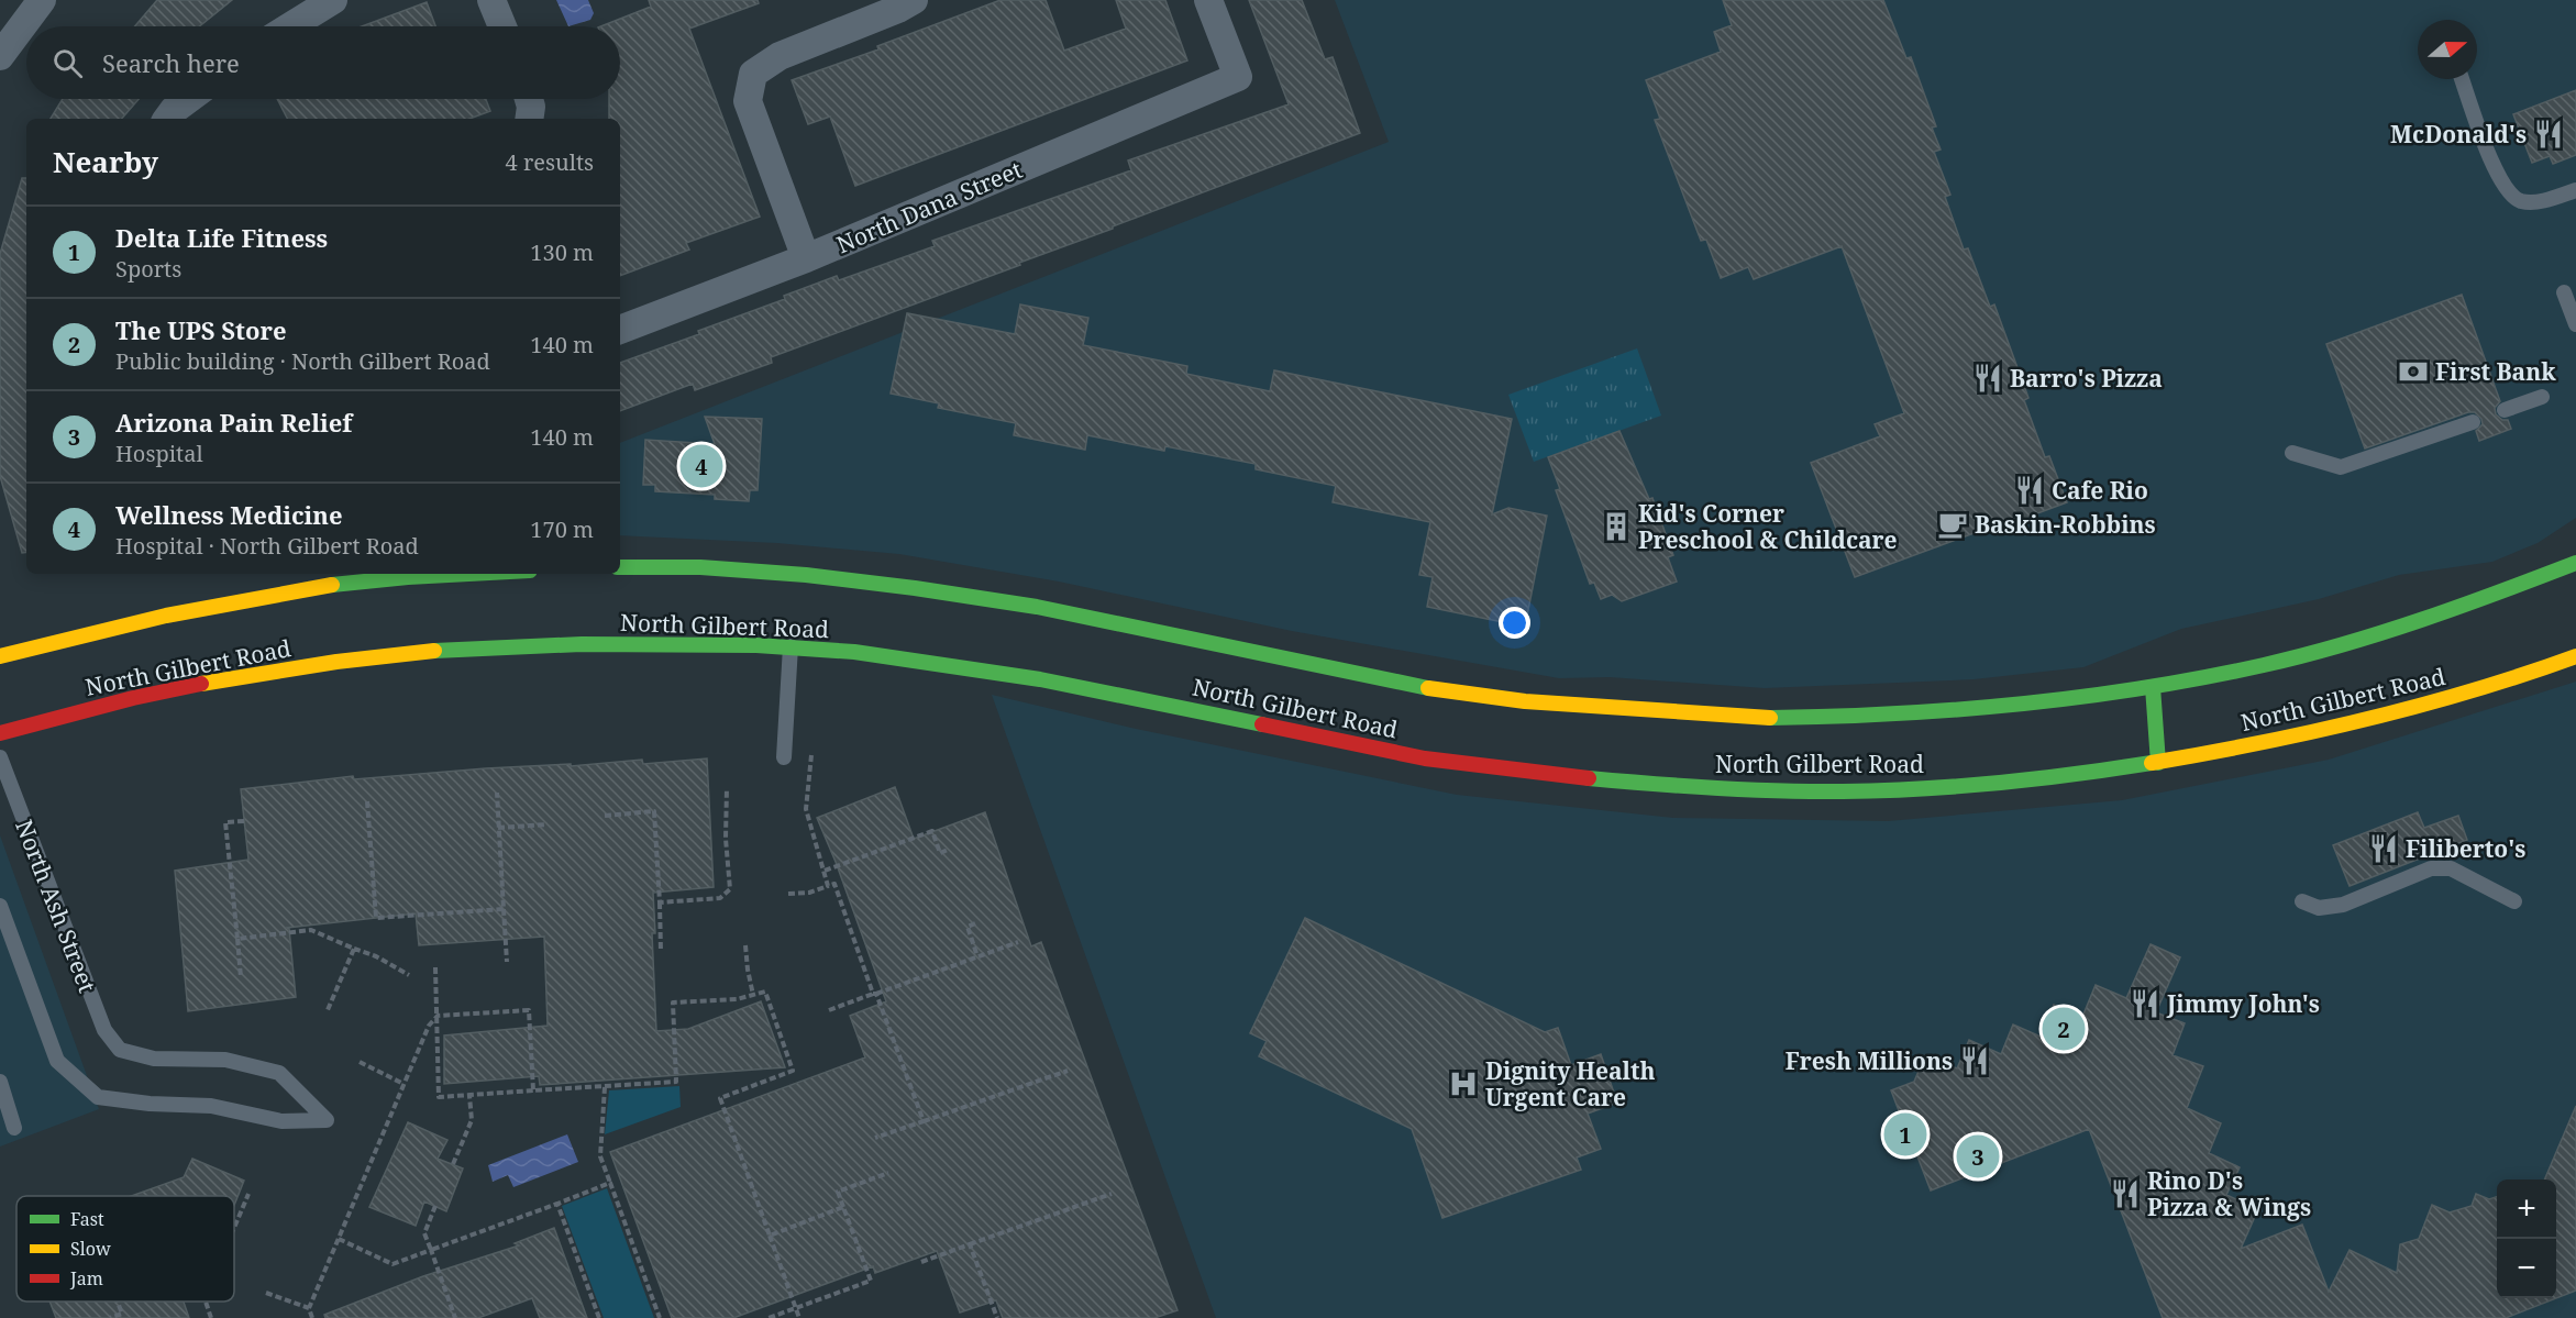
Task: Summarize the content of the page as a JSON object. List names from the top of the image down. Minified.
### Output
{"streets":{"main road":["North Gilbert Road"],"street":["North Dana Street"],"lane":["North Ash Street"]},"places":{"restaurant":["McDonald's","Barro's Pizza","Cafe Rio","Filiberto's","Jimmy John's","Fresh Millions","Rino D's Pizza & Wings"],"bank":["First Bank"],"cafe":["Baskin-Robbins"],"building":["Kid's Corner Preschool & Childcare"],"hospital":["Dignity Health Urgent Care"]},"legend":["Fast","Slow","Jam"],"north":"right","page":{"search":"Search here","heading":["Nearby","4 results"],"list":[{"mark":"1","name":"Delta Life Fitness","note":"Sports","value":"130 m"},{"mark":"2","name":"The UPS Store","note":"Public building · North Gilbert Road","value":"140 m"},{"mark":"3","name":"Arizona Pain Relief","note":"Hospital","value":"140 m"},{"mark":"4","name":"Wellness Medicine","note":"Hospital · North Gilbert Road","value":"170 m"}],"pins":["4","2","1","3"],"map_buttons":["+","−"]}}
